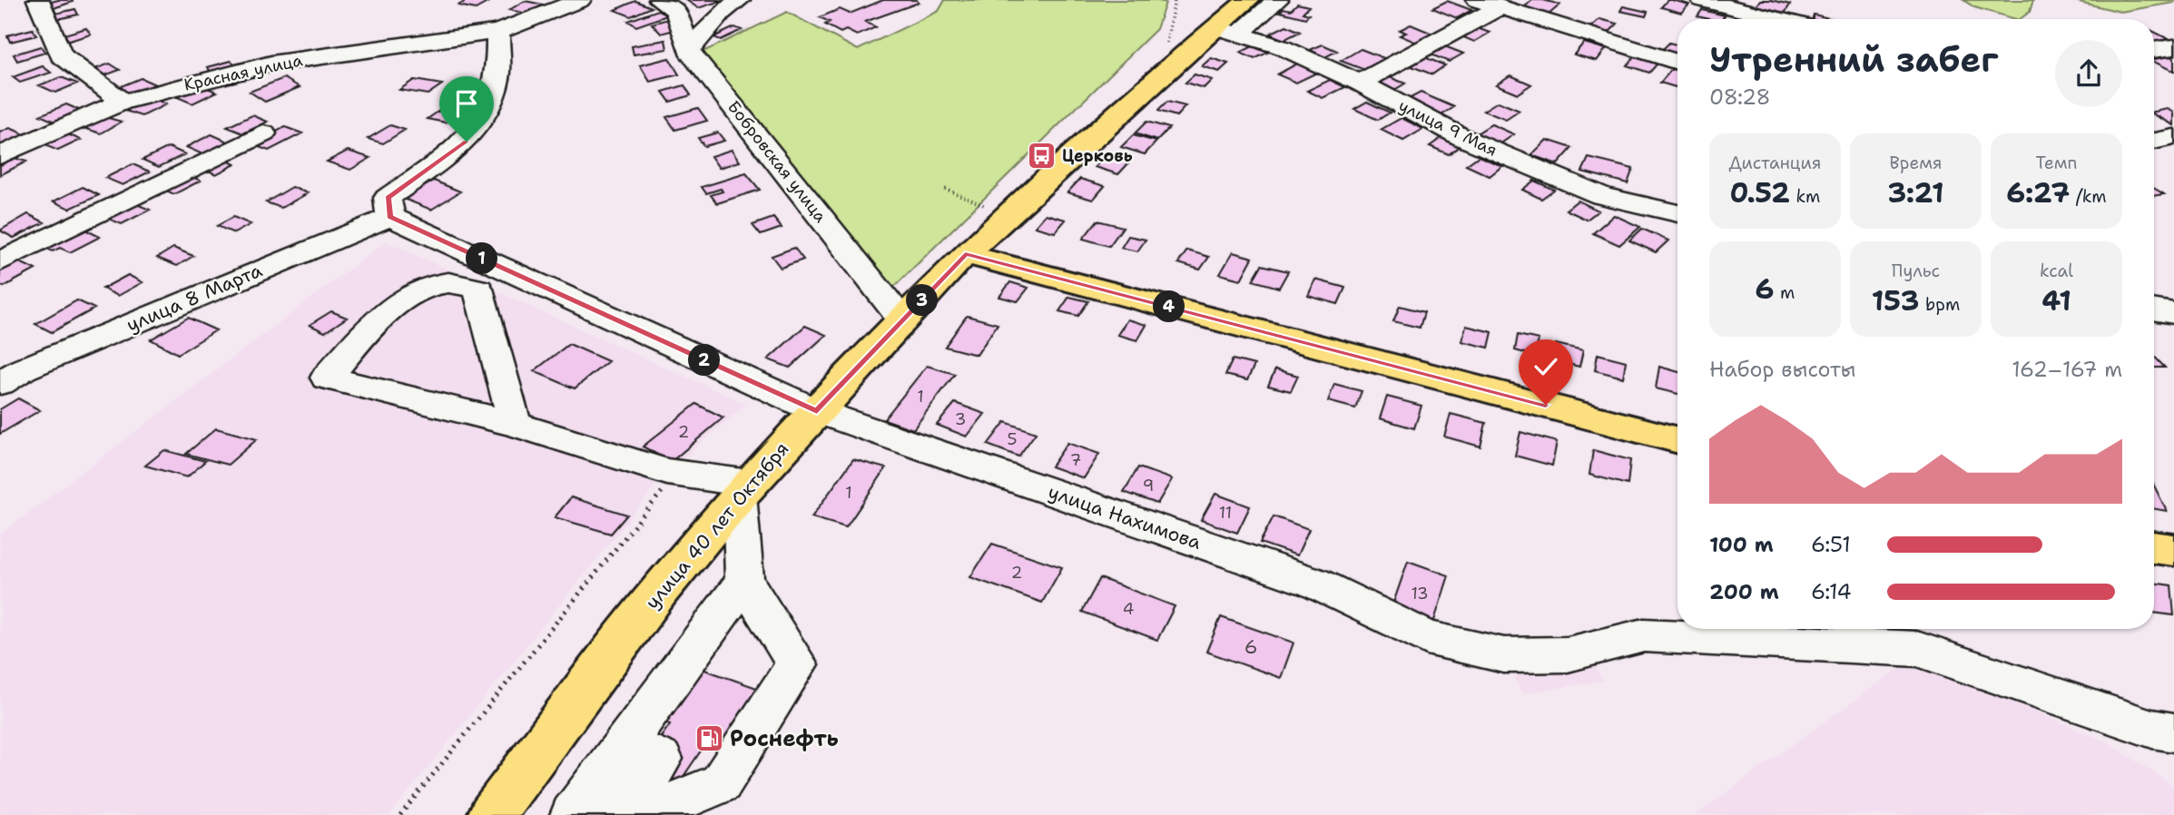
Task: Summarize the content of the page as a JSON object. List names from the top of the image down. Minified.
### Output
{"streets":{"main road":["улица 40 лет Октября"],"street":["Красная улица","улица 9 Мая","Бобровская улица","улица 8 Марта","улица Нахимова"]},"crossings":[["улица 9 Мая","улица 40 лет Октября"],["Бобровская улица","улица 40 лет Октября"],["улица 8 Марта","улица Нахимова"],["улица Нахимова","улица 40 лет Октября"]],"places":{"bus stop":["Церковь"],"fuel station":["Роснефть"]},"house_numbers":["1","3","2","5","7","9","1","11","2","13","4","6"],"page":{"heading":["Утренний забег","08:28"],"stats":[["Дистанция","0.52 km"],["Время","3:21"],["Темп","6:27 /km"],["6 m"],["Пульс","153 bpm"],["kcal","41"]],"pins":["1","3","4","2"],"chart":["Набор высоты","162–167 m"],"list":[{"name":"100 m","note":"6:51"},{"name":"200 m","note":"6:14"}]}}
